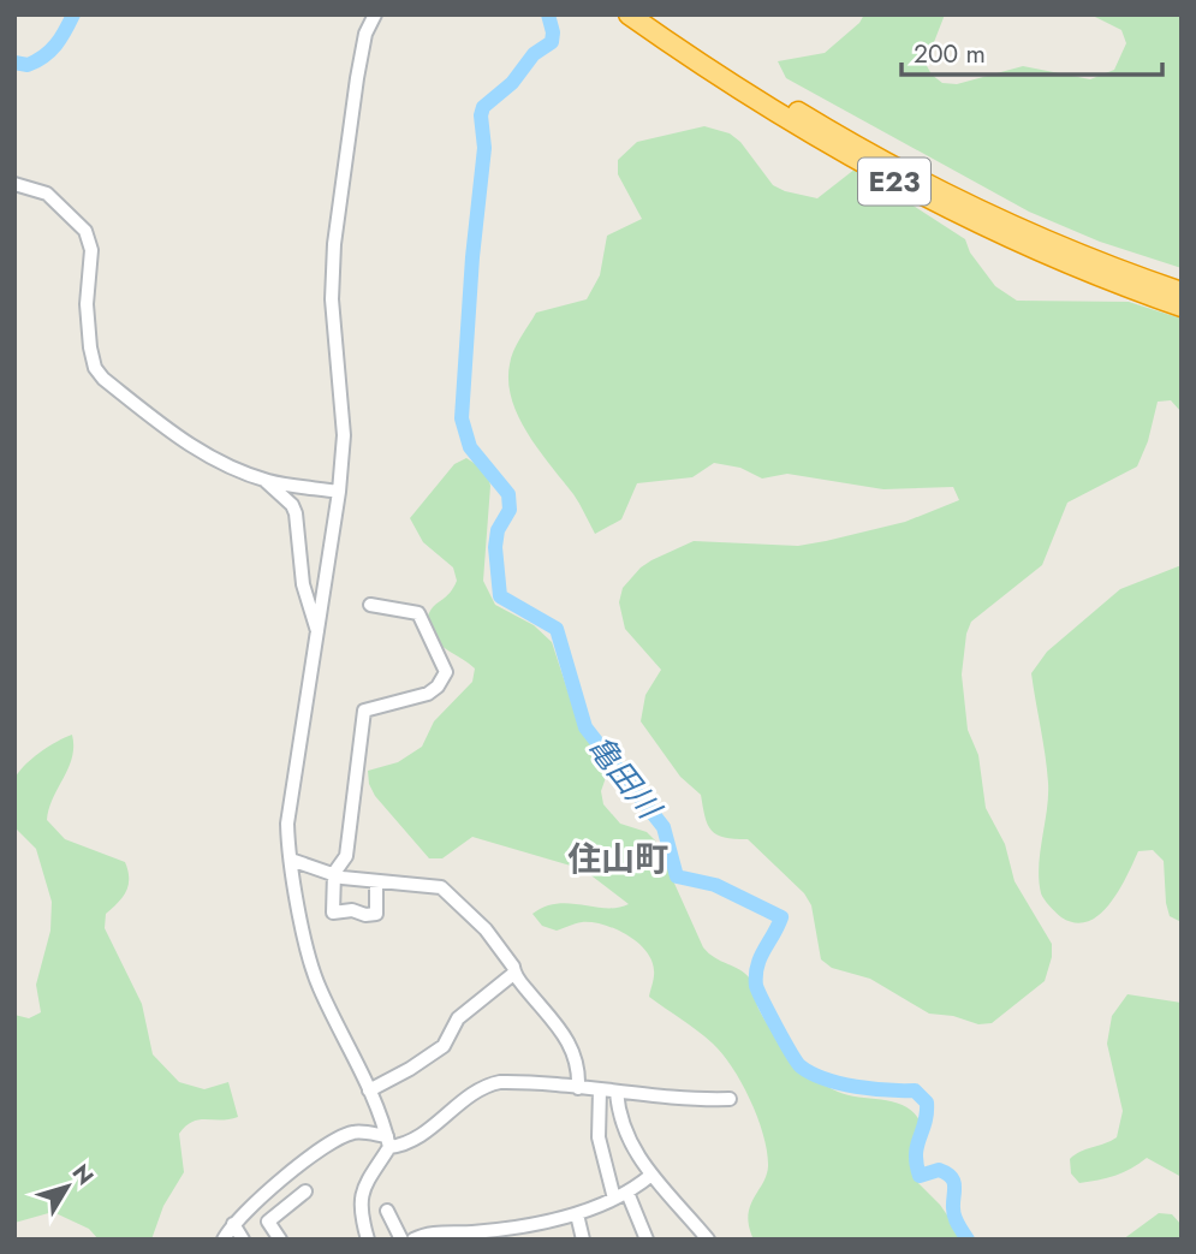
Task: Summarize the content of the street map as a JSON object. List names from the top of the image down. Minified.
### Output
{"streets":{"highway":["E23"]},"districts":["住山町"],"water":["亀田川"],"scale_bar":"200 m","north":"top right"}
